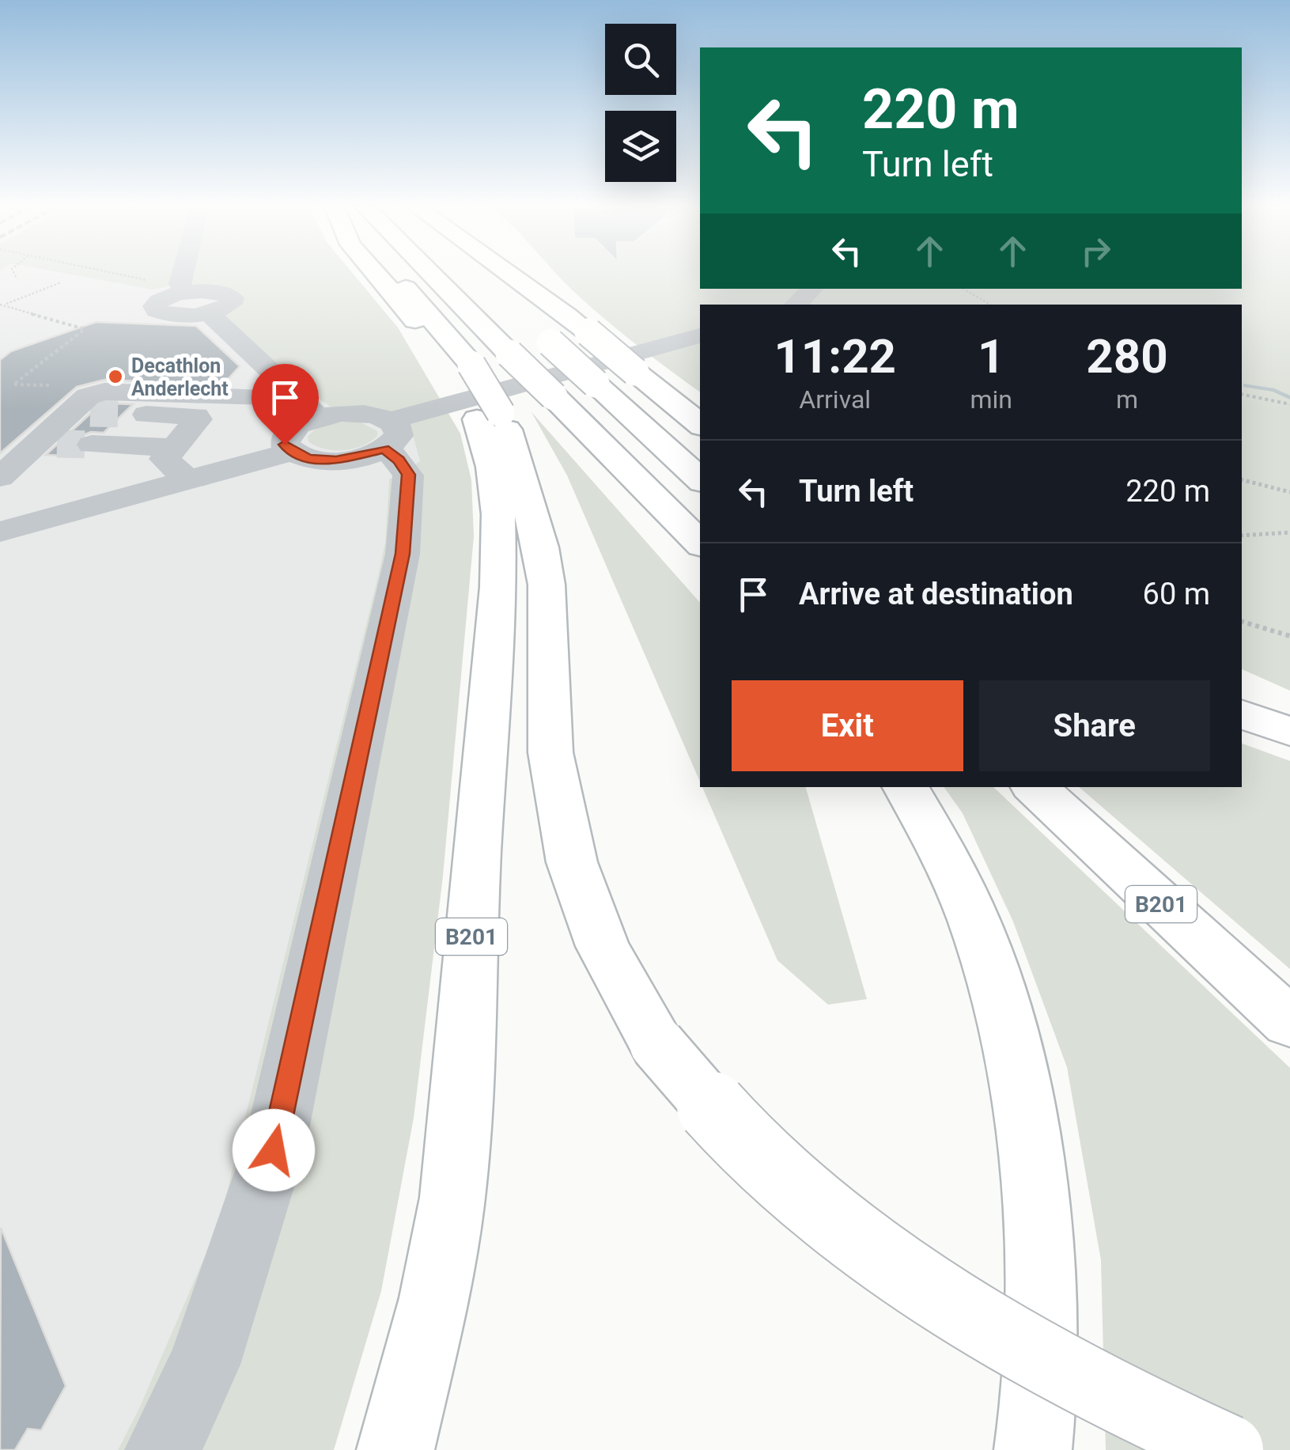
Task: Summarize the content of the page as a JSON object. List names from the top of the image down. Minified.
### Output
{"streets":{"highway":["B201"]},"places":["Decathlon Anderlecht"],"page":{"turn":["220 m","Turn left"],"eta":["11:22","Arrival","1","min","280","m"],"list":[{"name":"Turn left","value":"220 m"},{"name":"Arrive at destination","value":"60 m"}],"buttons":["Exit","Share"]}}
